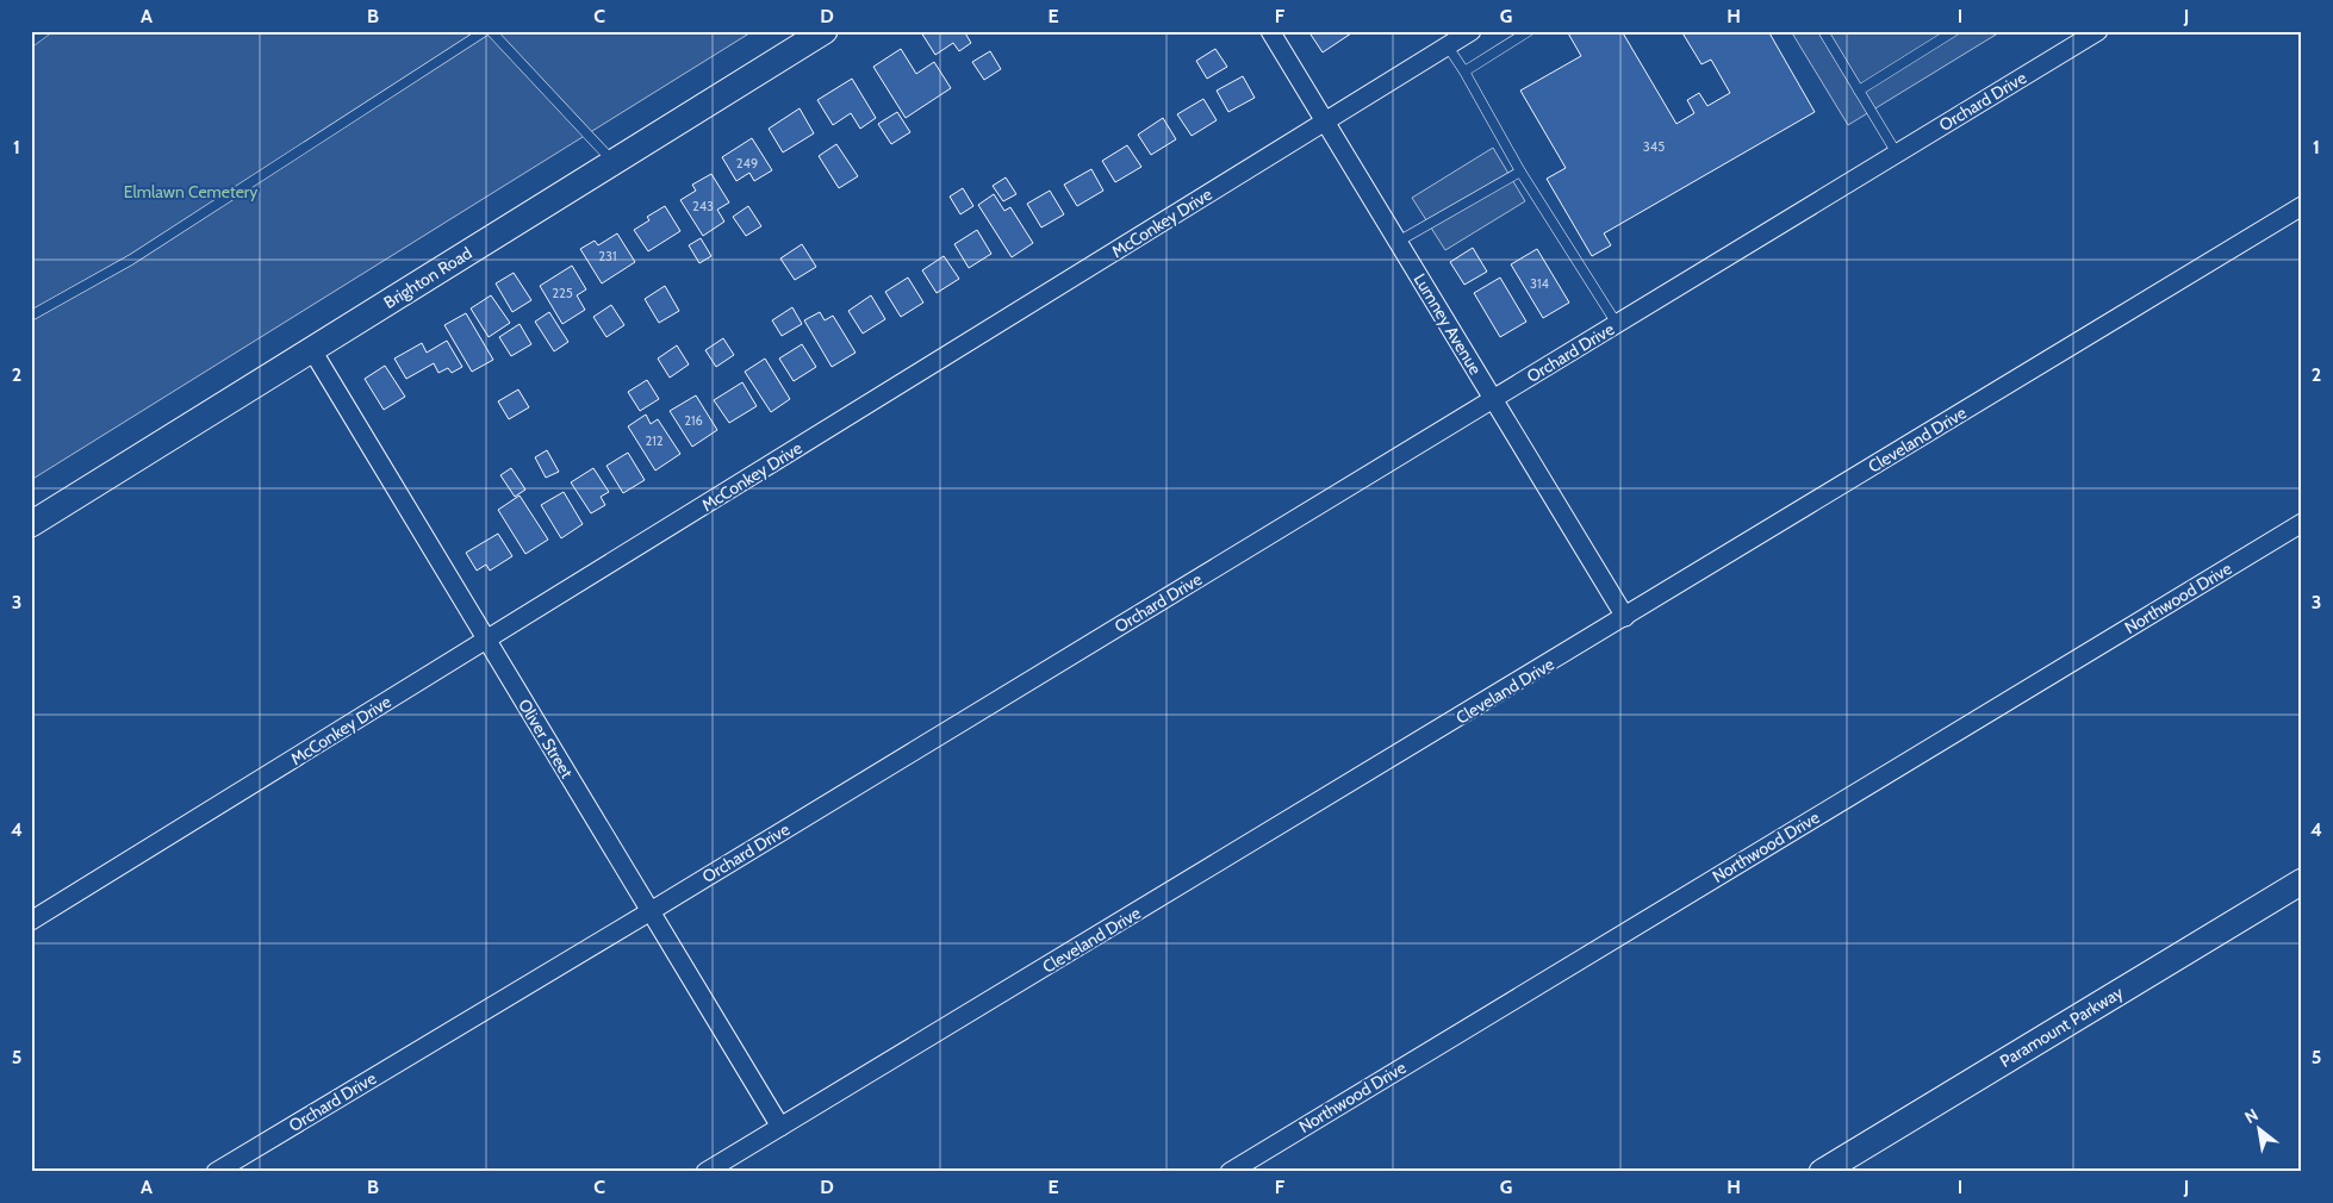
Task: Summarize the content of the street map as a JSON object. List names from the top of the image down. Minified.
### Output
{"streets":{"street":["Orchard Drive","McConkey Drive","Brighton Road","Lumney Avenue","Cleveland Drive","Northwood Drive","Oliver Street","Paramount Parkway"]},"crossings":[["Orchard Drive","Lumney Avenue"],["Orchard Drive","Oliver Street"],["McConkey Drive","Lumney Avenue"],["McConkey Drive","Oliver Street"],["Brighton Road","Oliver Street"],["Lumney Avenue","Cleveland Drive"],["Cleveland Drive","Oliver Street"]],"parks":["Elmlawn Cemetery"],"house_numbers":["345","249","243","231","314","225","216","212"],"north":"top left","grid":{"columns":["A","B","C","D","E","F","G","H","I","J"],"rows":["1","2","3","4","5"]}}
